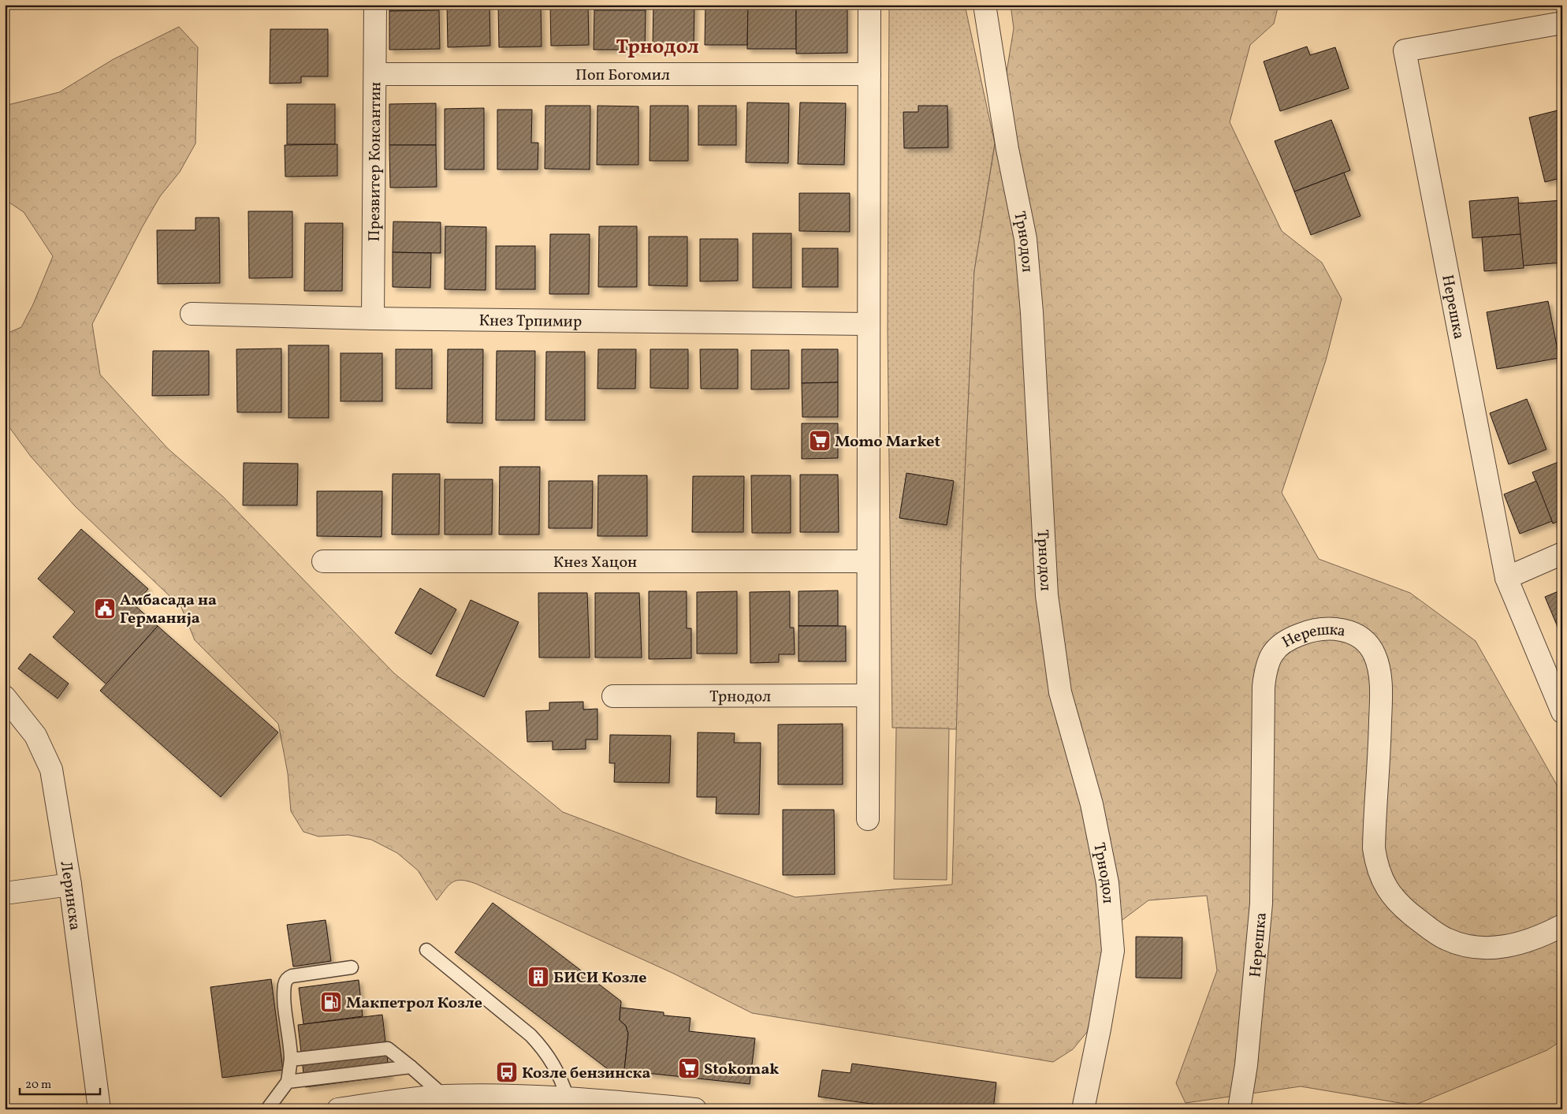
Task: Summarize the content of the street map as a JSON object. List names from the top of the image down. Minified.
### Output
{"streets":{"street":["Поп Богомил","Презвитер Консантин","Трнодол","Нерешка","Кнез Трпимир","Кнез Хацон","Леринска"]},"crossings":[["Поп Богомил","Презвитер Консантин"],["Презвитер Консантин","Кнез Трпимир"]],"districts":["Трнодол"],"places":{"supermarket":["Momo Market","Stokomak"],"public building":["Амбасада на Германија"],"building":["БИСИ Козле"],"fuel station":["Макпетрол Козле"],"bus stop":["Козле бензинска"]},"scale_bar":"20 m"}
